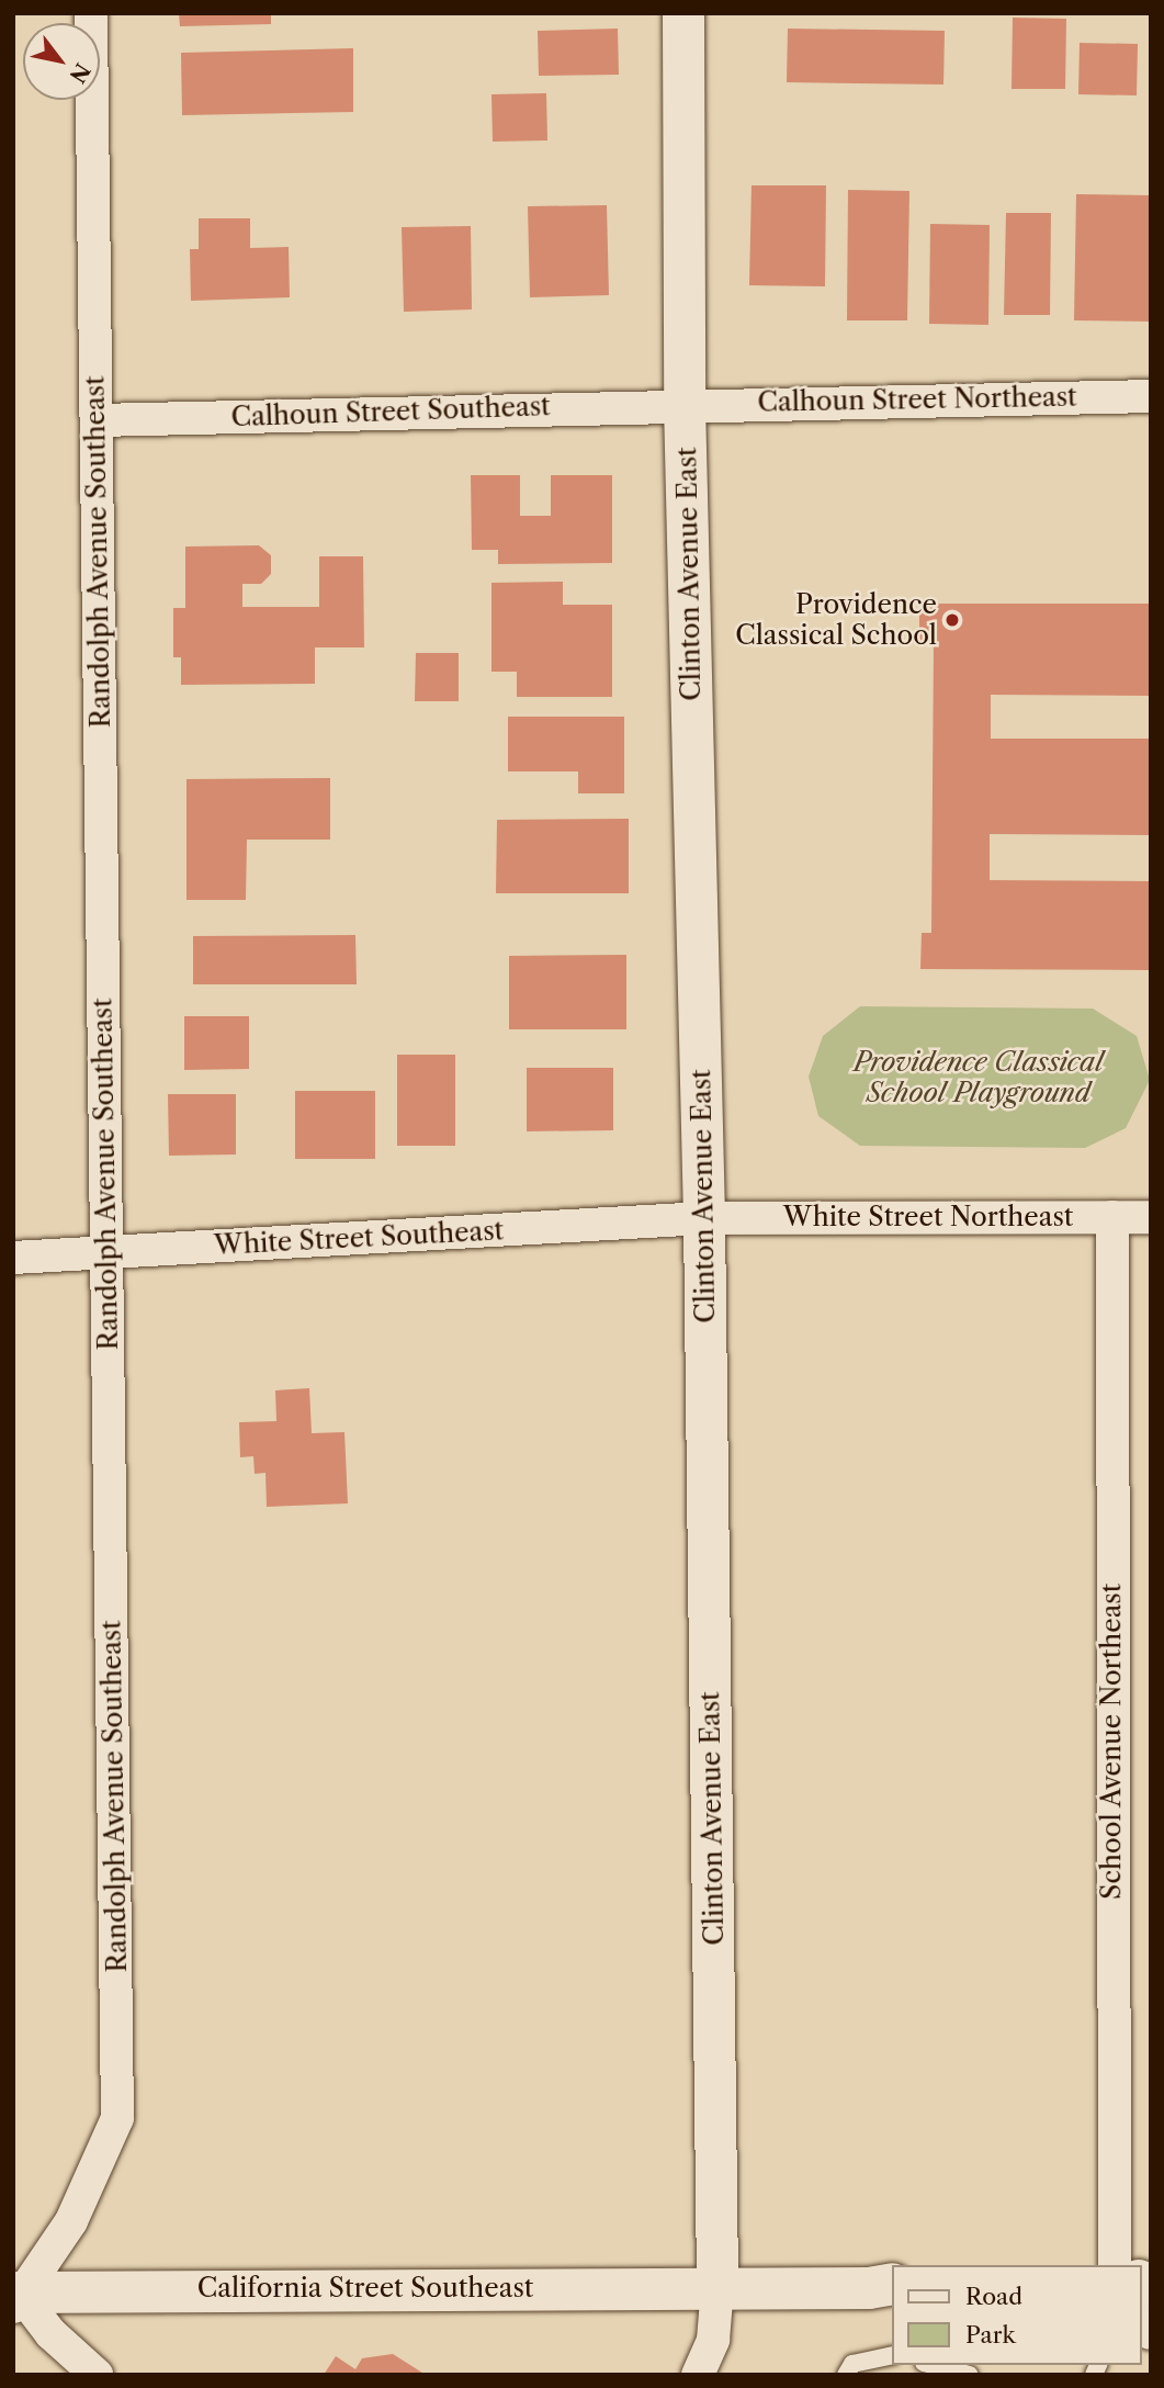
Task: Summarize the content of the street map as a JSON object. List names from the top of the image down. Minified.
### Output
{"streets":{"street":["Calhoun Street Northeast","Calhoun Street Southeast","Randolph Avenue Southeast","Clinton Avenue East","White Street Northeast","White Street Southeast","School Avenue Northeast","California Street Southeast"]},"crossings":[["Calhoun Street Northeast","Calhoun Street Southeast"],["Calhoun Street Northeast","Clinton Avenue East"],["Calhoun Street Southeast","Randolph Avenue Southeast"],["Calhoun Street Southeast","Clinton Avenue East"],["Randolph Avenue Southeast","White Street Southeast"],["Randolph Avenue Southeast","California Street Southeast"],["Clinton Avenue East","White Street Northeast"],["Clinton Avenue East","White Street Southeast"],["Clinton Avenue East","California Street Southeast"],["White Street Northeast","White Street Southeast"],["White Street Northeast","School Avenue Northeast"]],"parks":["Providence Classical School Playground"],"places":["Providence Classical School"],"legend":["Road","Park"],"north":"bottom right"}
